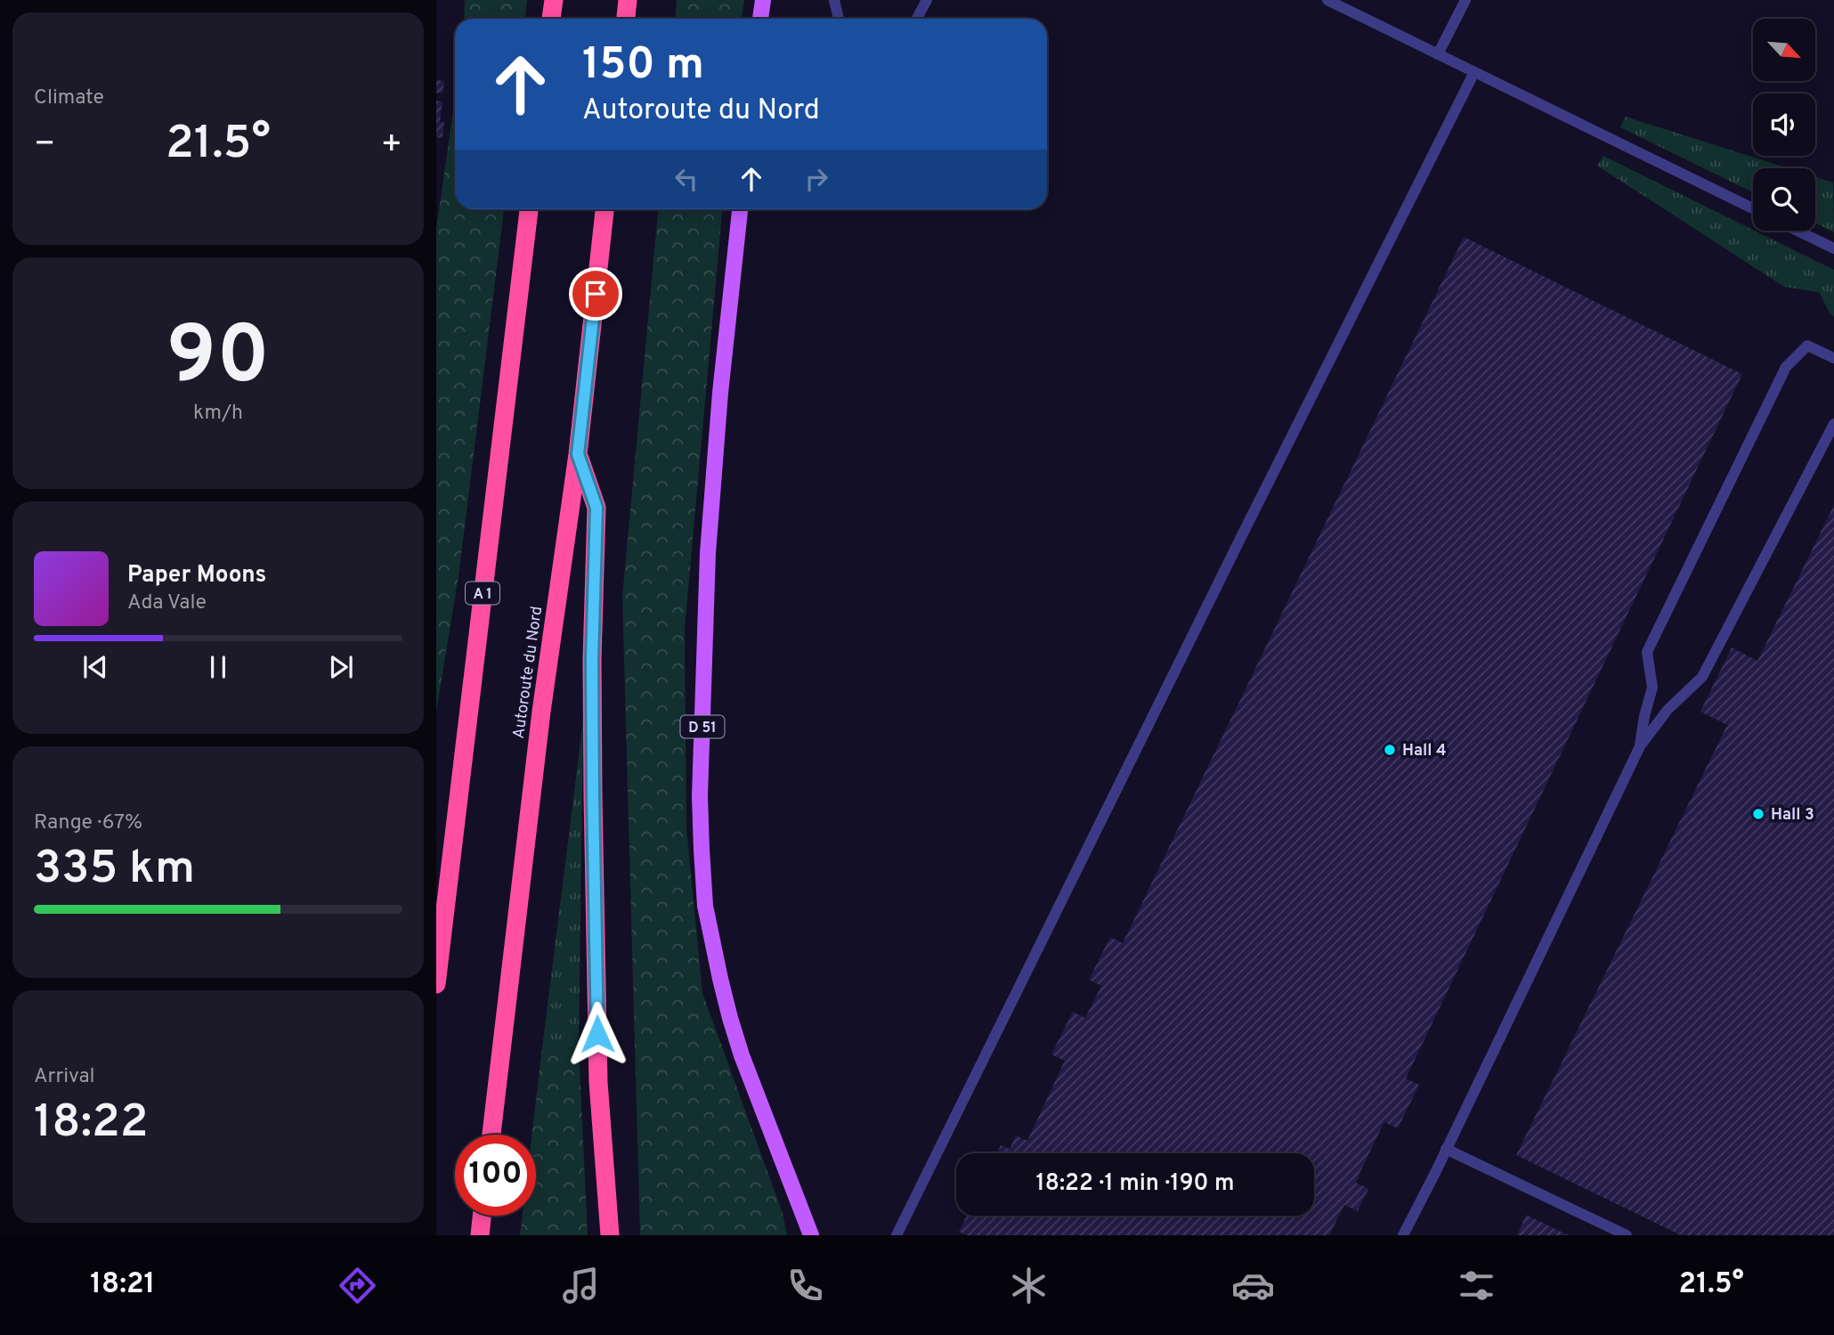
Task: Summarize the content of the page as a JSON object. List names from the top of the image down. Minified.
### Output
{"streets":{"highway":["A 1","Autoroute du Nord"],"main road":["D 51"]},"places":["Hall 4","Hall 3"],"north":"bottom right","page":{"tile":["Climate",["90","km/h"],["Range · 67%","335 km"],["Arrival","18:22"]],"turn":["150 m","Autoroute du Nord"],"heat":["−","21.5°","+"],"song":["Paper Moons","Ada Vale"],"limit":"100","trip":"18:22 · 1 min · 190 m","tabs":["18:21","21.5°"]}}
